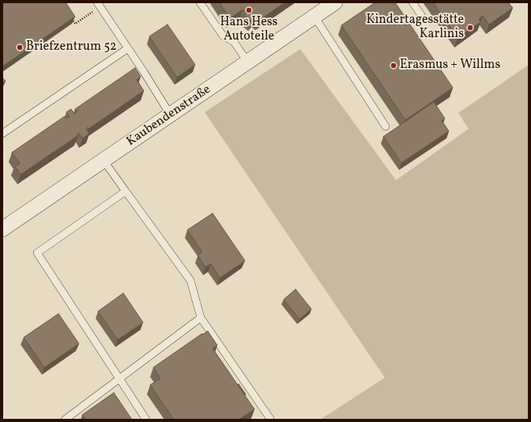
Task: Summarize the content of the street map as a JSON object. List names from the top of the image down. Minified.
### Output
{"streets":{"street":["Kaubendenstraße"]},"places":["Hans Hess Autoteile","Kindertagesstätte Karlinis","Briefzentrum 52","Erasmus + Willms"]}
